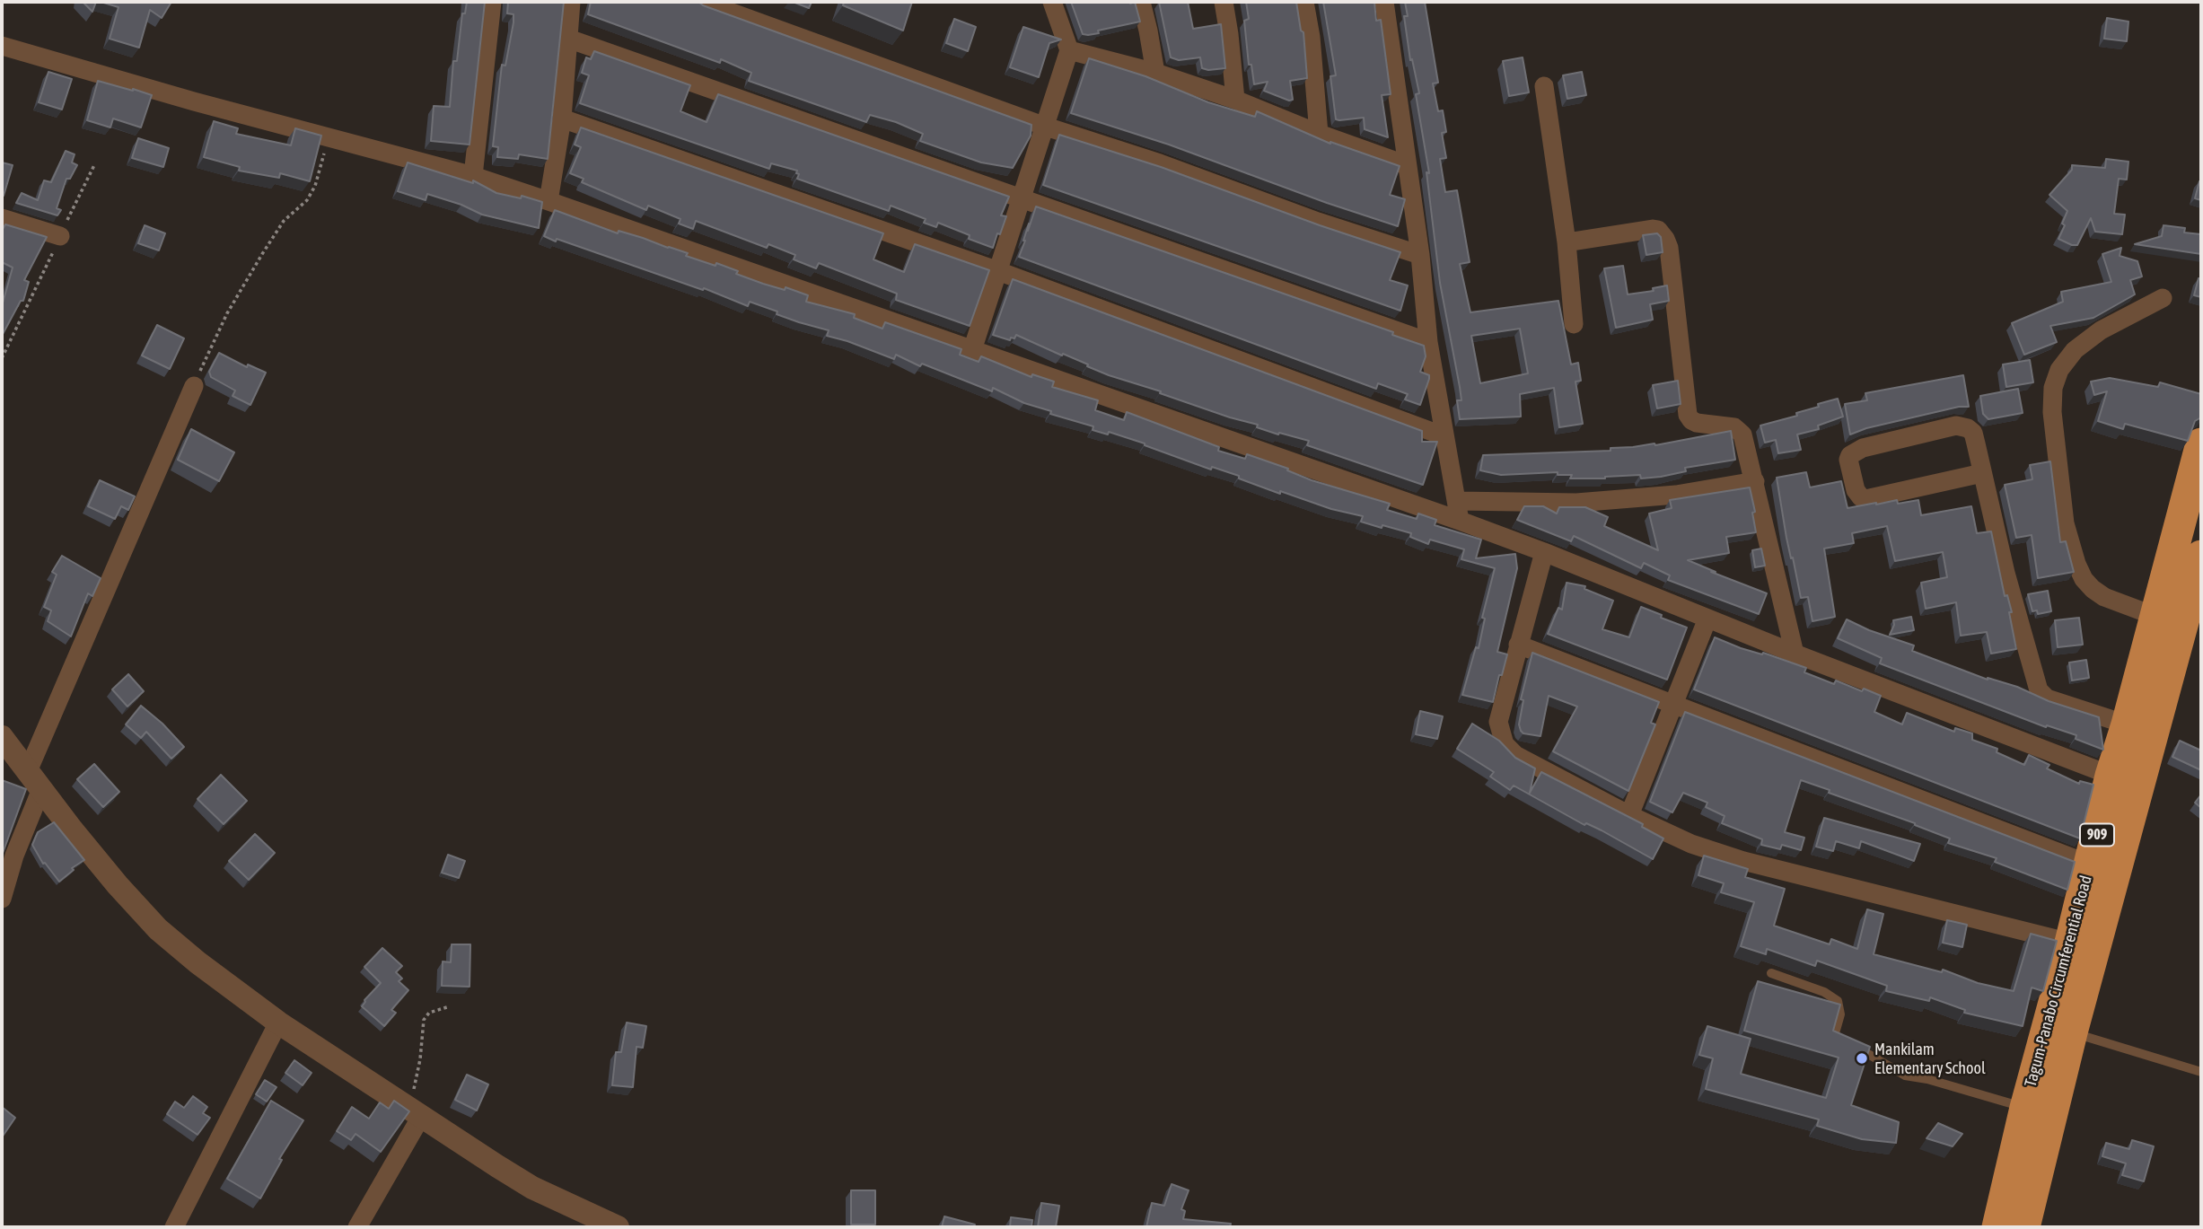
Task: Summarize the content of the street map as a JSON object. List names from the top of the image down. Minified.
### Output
{"streets":{"highway":["909","Tagum-Panabo Circumferential Road"]},"places":["Mankilam Elementary School"]}
